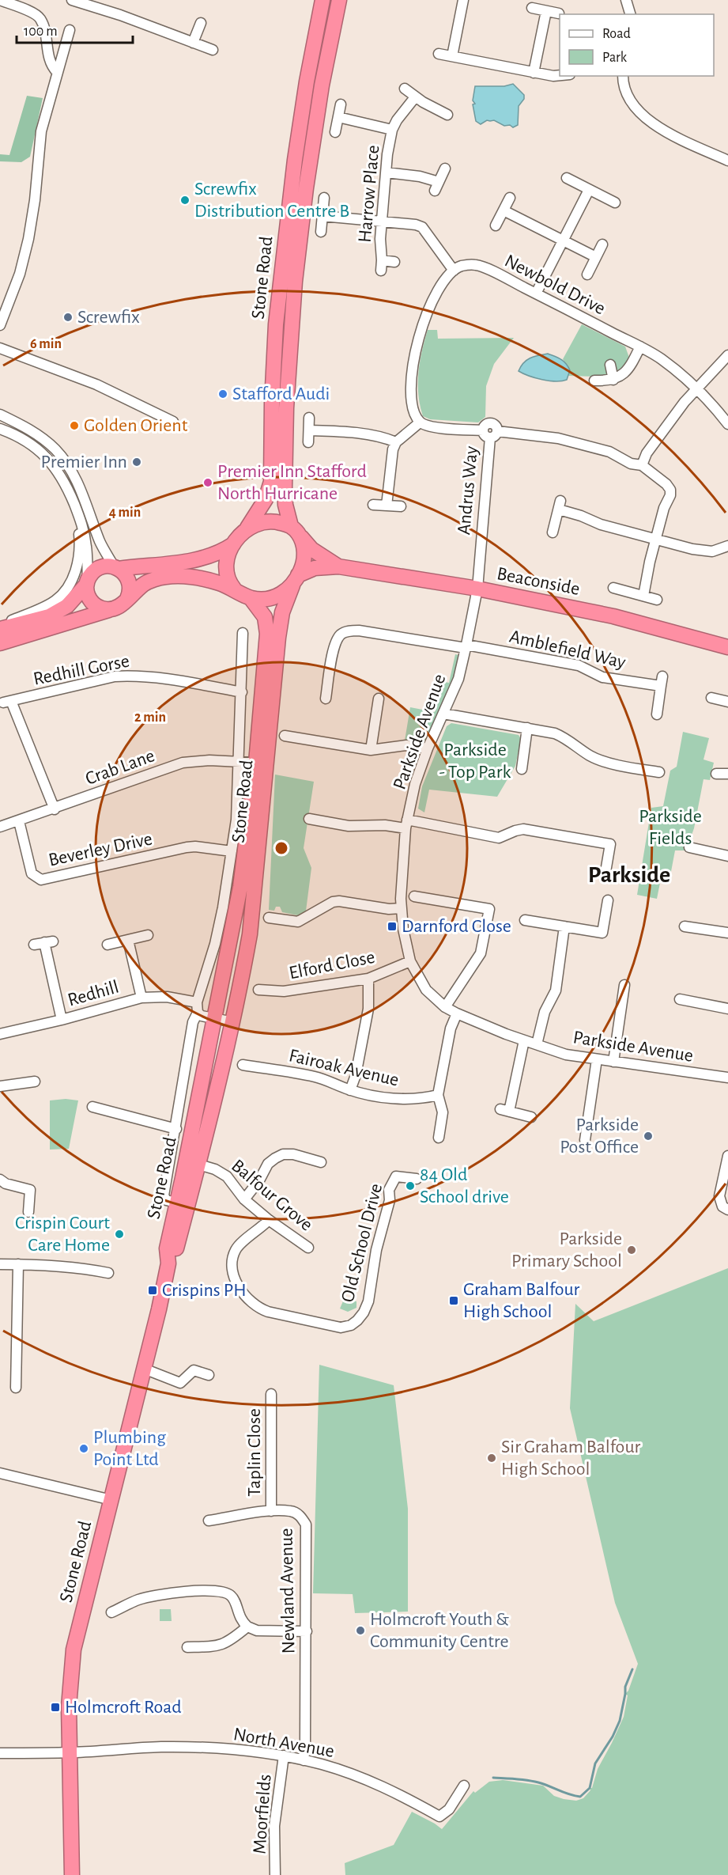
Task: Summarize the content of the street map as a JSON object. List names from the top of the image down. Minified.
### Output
{"streets":{"highway":["Stone Road","Beaconside"],"street":["Harrow Place","Newbold Drive","Andrus Way","Amblefield Way","Redhill Gorse","Parkside Avenue","Crab Lane","Beverley Drive","Elford Close","Redhill","Fairoak Avenue","Balfour Grove","Old School Drive","Taplin Close","Newland Avenue","North Avenue","Moorfields"]},"crossings":[["Stone Road","Beaconside"],["Stone Road","Redhill Gorse"],["Stone Road","Crab Lane"],["Stone Road","Beverley Drive"],["Stone Road","Redhill"],["Stone Road","Balfour Grove"],["Stone Road","North Avenue"],["Andrus Way","Beaconside"],["Andrus Way","Parkside Avenue"],["Beaconside","Parkside Avenue"],["Amblefield Way","Parkside Avenue"],["Redhill Gorse","Crab Lane"],["Parkside Avenue","Elford Close"],["Crab Lane","Beverley Drive"],["Balfour Grove","Old School Drive"],["Taplin Close","Newland Avenue"],["Newland Avenue","North Avenue"],["North Avenue","Moorfields"]],"districts":["Parkside"],"parks":["Parkside - Top Park","Parkside Fields"],"places":{"other":["Screwfix Distribution Centre B","Screwfix","Stafford Audi","Golden Orient","Premier Inn","Premier Inn Stafford North Hurricane","Parkside Post Office","84 Old School drive","Crispin Court Care Home","Parkside Primary School","Plumbing Point Ltd","Sir Graham Balfour High School","Holmcroft Youth & Community Centre"],"transit":["Darnford Close","Crispins PH","Graham Balfour High School","Holmcroft Road"]},"legend":["Road","Park"],"scale_bar":"100 m","rings":["6 min","4 min","2 min"]}
